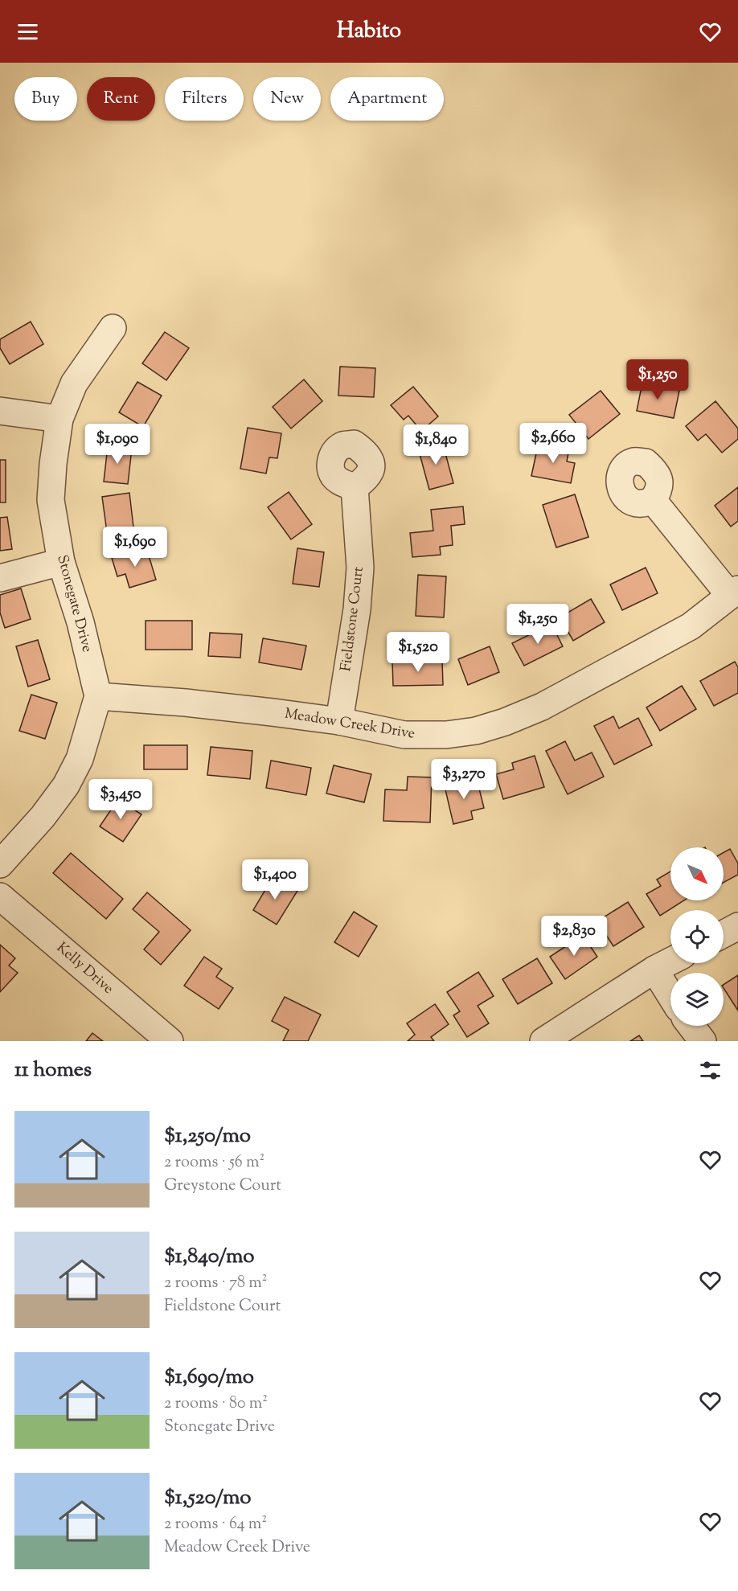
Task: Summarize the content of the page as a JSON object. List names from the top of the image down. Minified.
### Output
{"streets":{"street":["Stonegate Drive","Fieldstone Court","Meadow Creek Drive","Kelly Drive"]},"crossings":[["Stonegate Drive","Meadow Creek Drive"],["Fieldstone Court","Meadow Creek Drive"]],"north":"bottom right","page":{"header":"Habito","chip":["Buy","Rent","Filters","New","Apartment"],"price":["$1,250","$2,660","$1,090","$1,840","$1,690","$1,250","$1,520","$3,270","$3,450","$1,400","$2,830"],"heading":"11 homes","list":[{"name":"$1,250/mo","note":"2 rooms · 56 m² · Greystone Court"},{"name":"$1,840/mo","note":"2 rooms · 78 m² · Fieldstone Court"},{"name":"$1,690/mo","note":"2 rooms · 80 m² · Stonegate Drive"},{"name":"$1,520/mo","note":"2 rooms · 64 m² · Meadow Creek Drive"}]}}
